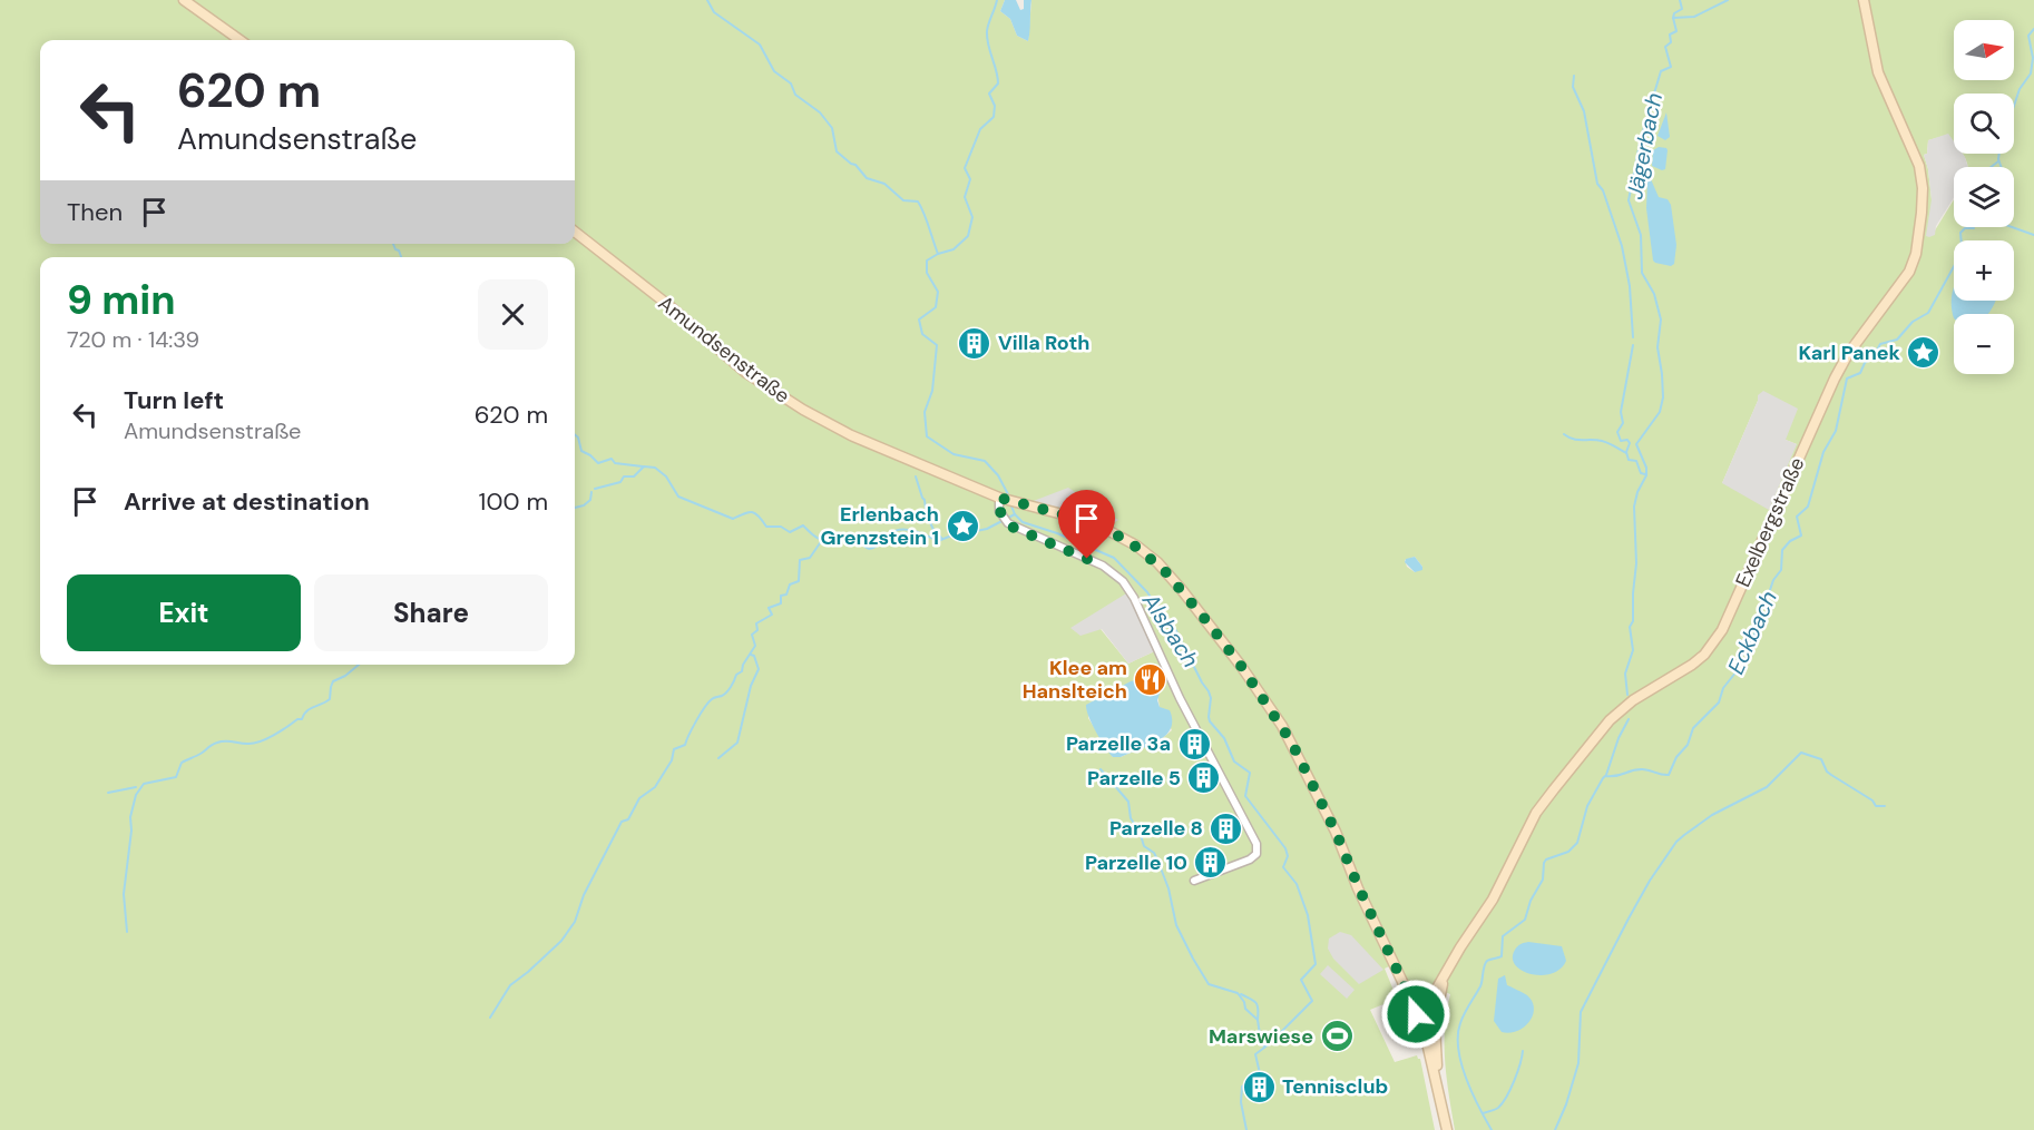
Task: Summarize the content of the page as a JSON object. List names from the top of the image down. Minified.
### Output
{"streets":{"main road":["Amundsenstraße","Exelbergstraße"]},"crossings":[["Amundsenstraße","Exelbergstraße"]],"water":["Jägerbach","Alsbach","Eckbach"],"places":{"building":["Villa Roth","Parzelle 3a","Parzelle 5","Parzelle 8","Parzelle 10","Tennisclub"],"place":["Karl Panek","Erlenbach Grenzstein 1"],"restaurant":["Klee am Hanslteich"],"sports":["Marswiese"]},"north":"right","page":{"map_buttons":["+","−"],"turn":["620 m","Amundsenstraße"],"then":"Then","heading":["9 min","720 m · 14:39"],"list":[{"name":"Turn left","note":"Amundsenstraße","value":"620 m"},{"name":"Arrive at destination","value":"100 m"}],"buttons":["Exit","Share"]}}
